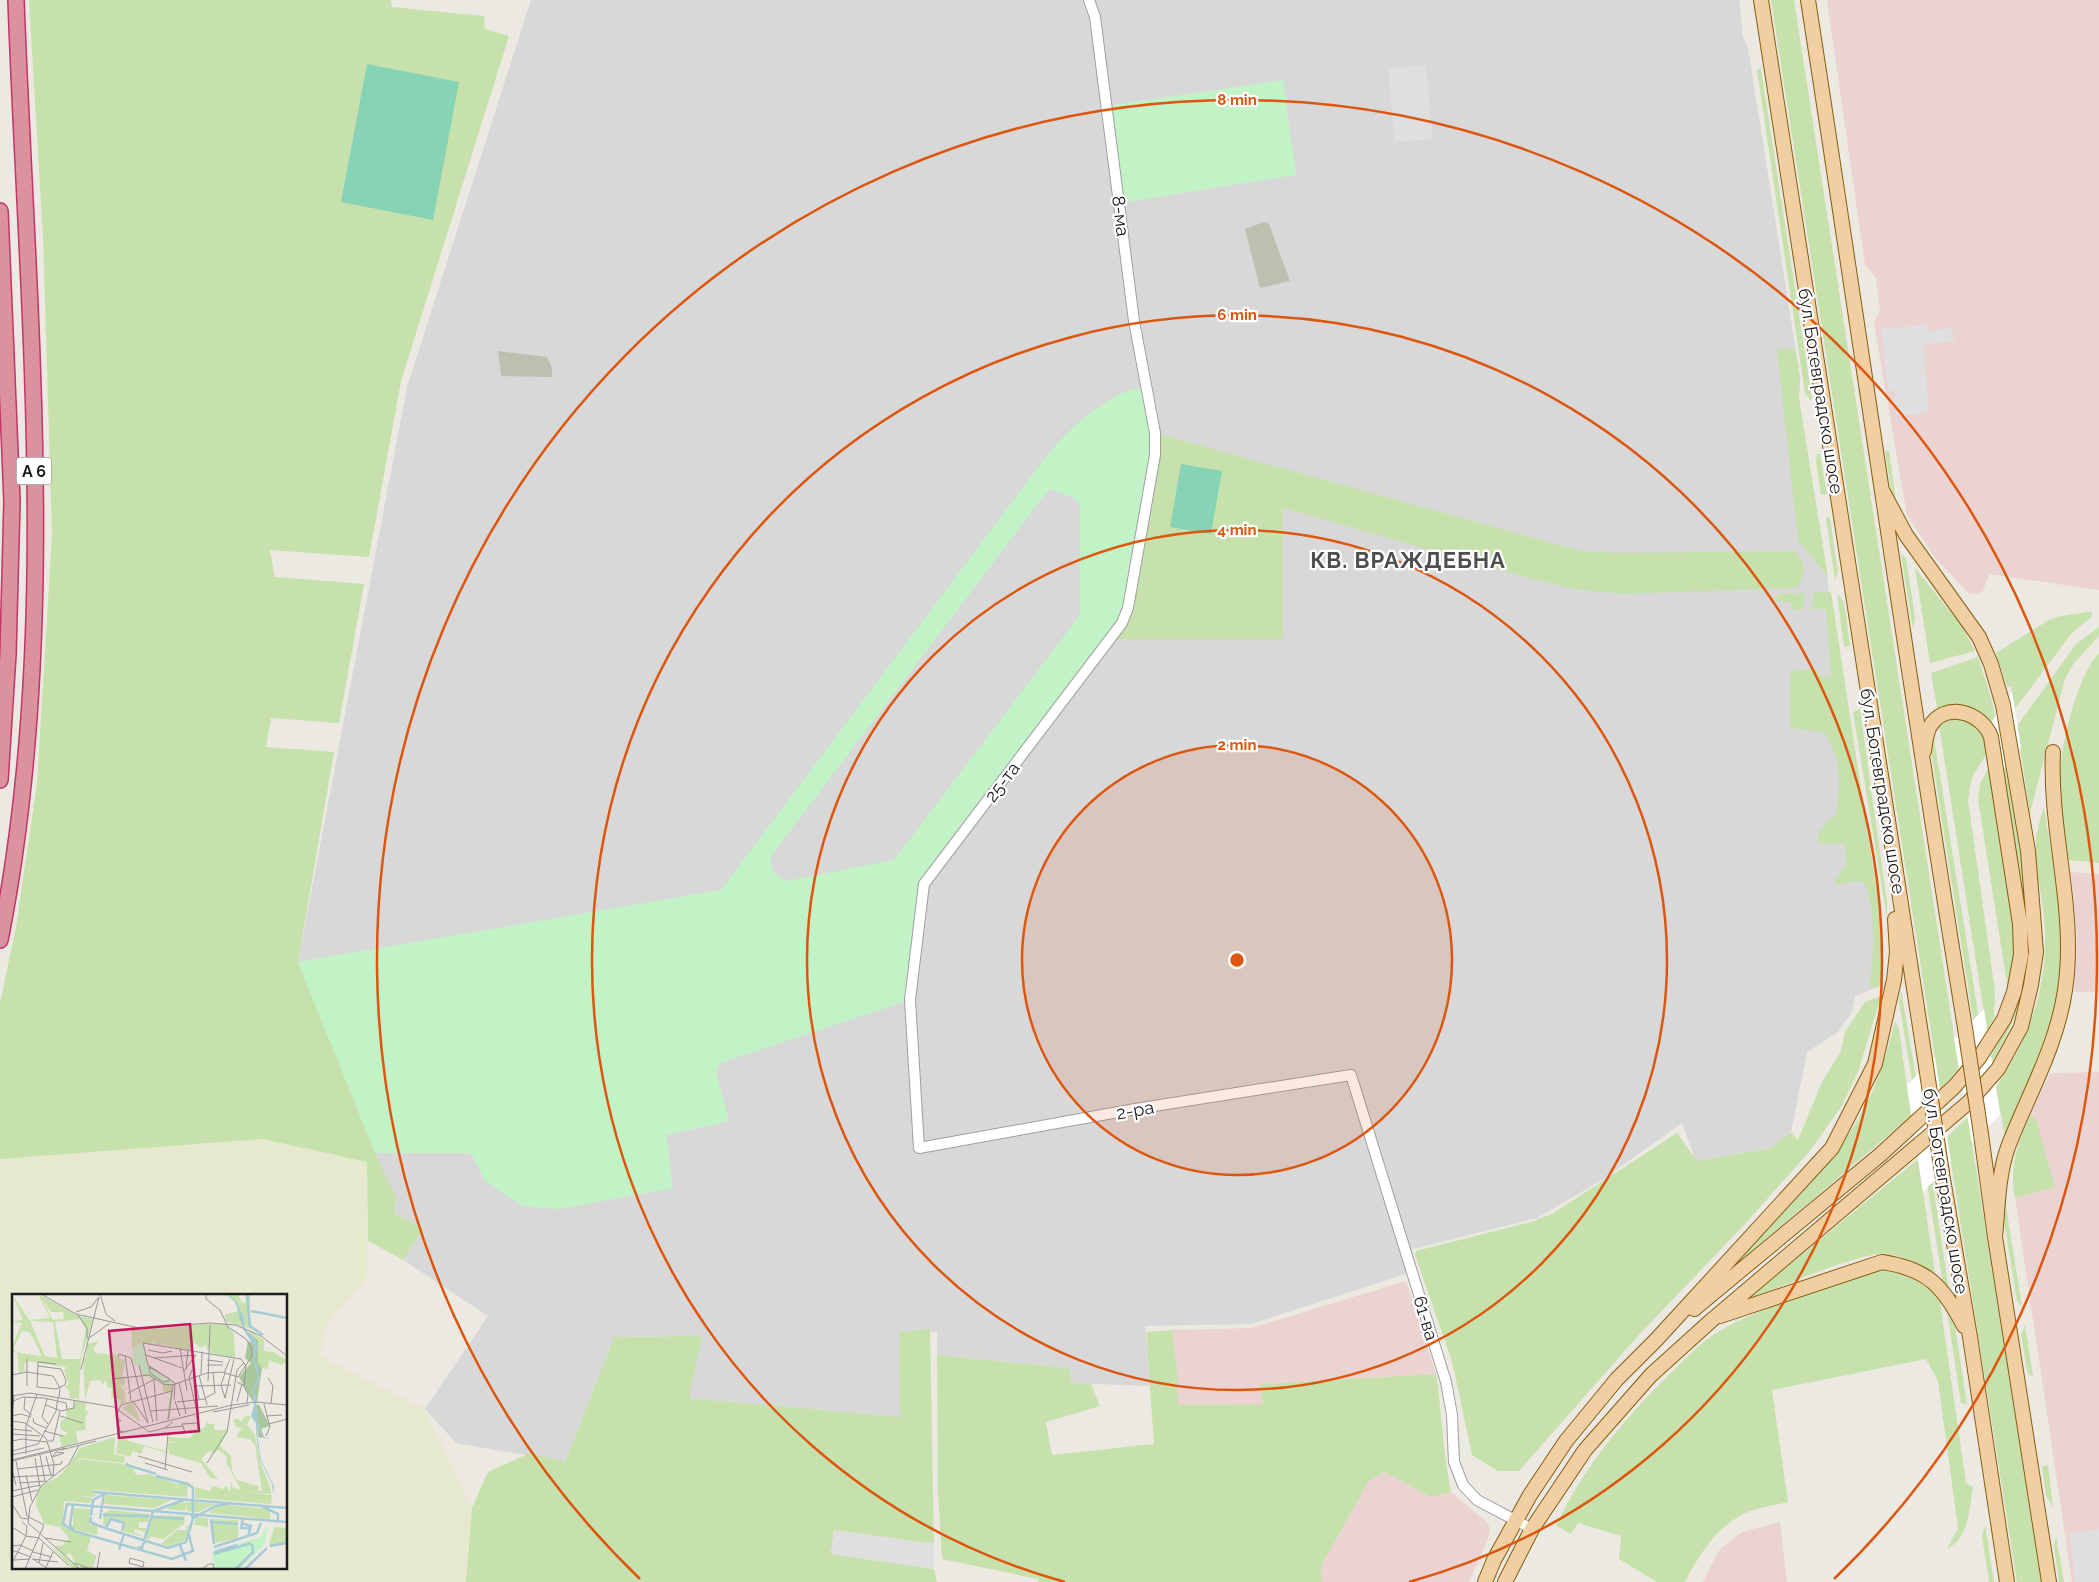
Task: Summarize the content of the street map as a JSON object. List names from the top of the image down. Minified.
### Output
{"streets":{"highway":["A 6"],"main road":["бул. Ботевградско шосе"],"street":["8-ма","25-та","2-ра","61-ва"]},"crossings":[["8-ма","25-та"],["25-та","2-ра"],["2-ра","61-ва"]],"districts":["КВ. ВРАЖДЕБНА"],"rings":["8 min","6 min","4 min","2 min"]}
